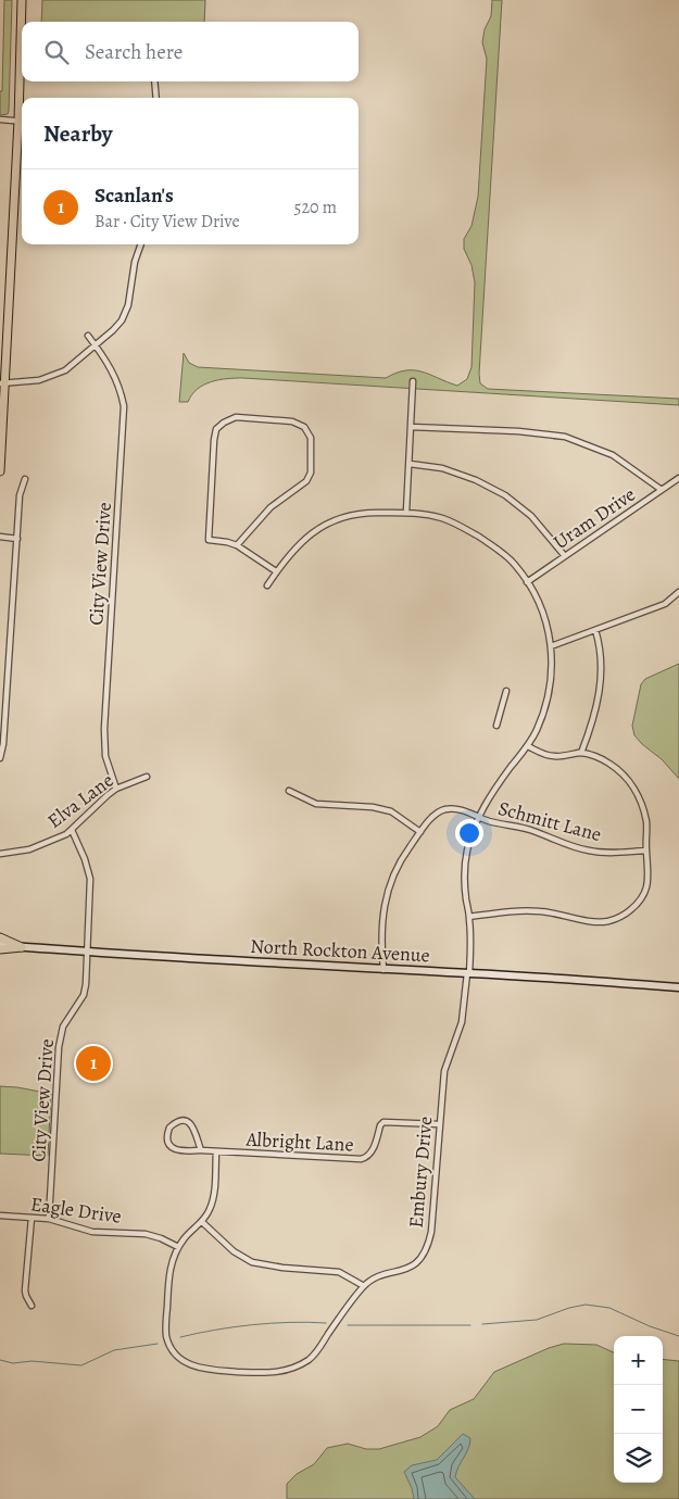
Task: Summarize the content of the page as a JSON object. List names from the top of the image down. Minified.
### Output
{"streets":{"street":["Uram Drive","City View Drive","Elva Lane","Schmitt Lane","North Rockton Avenue","Albright Lane","Embury Drive","Eagle Drive"]},"crossings":[["Uram Drive","Embury Drive"],["City View Drive","Elva Lane"],["City View Drive","North Rockton Avenue"],["City View Drive","Eagle Drive"],["Schmitt Lane","Embury Drive"],["North Rockton Avenue","Embury Drive"],["Albright Lane","Embury Drive"],["Embury Drive","Eagle Drive"]],"page":{"search":"Search here","heading":"Nearby","list":[{"mark":"1","name":"Scanlan's","note":"Bar · City View Drive","value":"520 m"}],"pins":"1","map_buttons":["+","−"]}}
